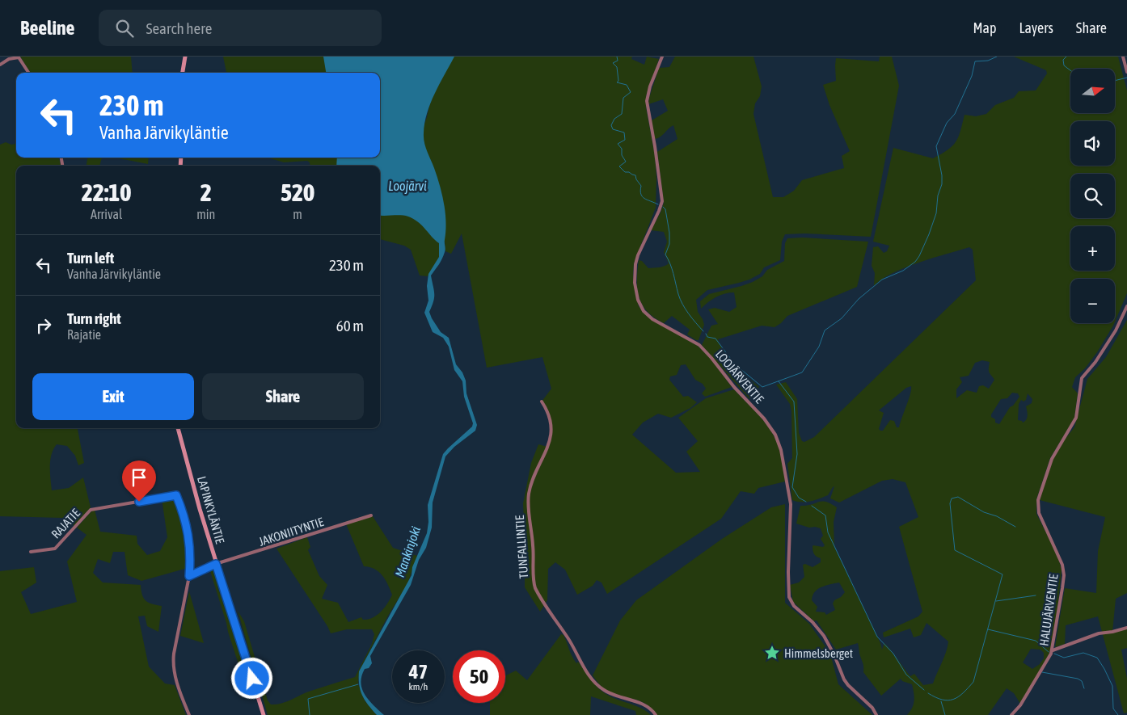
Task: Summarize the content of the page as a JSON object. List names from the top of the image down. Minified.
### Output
{"streets":{"main road":["LAPINKYLÄNTIE"],"street":["LOOJÄRVENTIE","RAJATIE","JAKONIITYNTIE","TUNFALLINTIE","HALUJÄRVENTIE"]},"crossings":[["LAPINKYLÄNTIE","JAKONIITYNTIE"],["RAJATIE","JAKONIITYNTIE"]],"water":["Loojärvi","Mankinjoki"],"places":{"place":["Himmelsberget"]},"north":"right","page":{"header":"Beeline","search":"Search here","nav":["Map","Layers","Share"],"map_buttons":["+","−"],"turn":["230 m","Vanha Järvikyläntie"],"eta":["22:10","Arrival","2","min","520","m"],"list":[{"name":"Turn left","note":"Vanha Järvikyläntie","value":"230 m"},{"name":"Turn right","note":"Rajatie","value":"60 m"}],"buttons":["Exit","Share"],"speed":"47 km/h","limit":"50"}}
